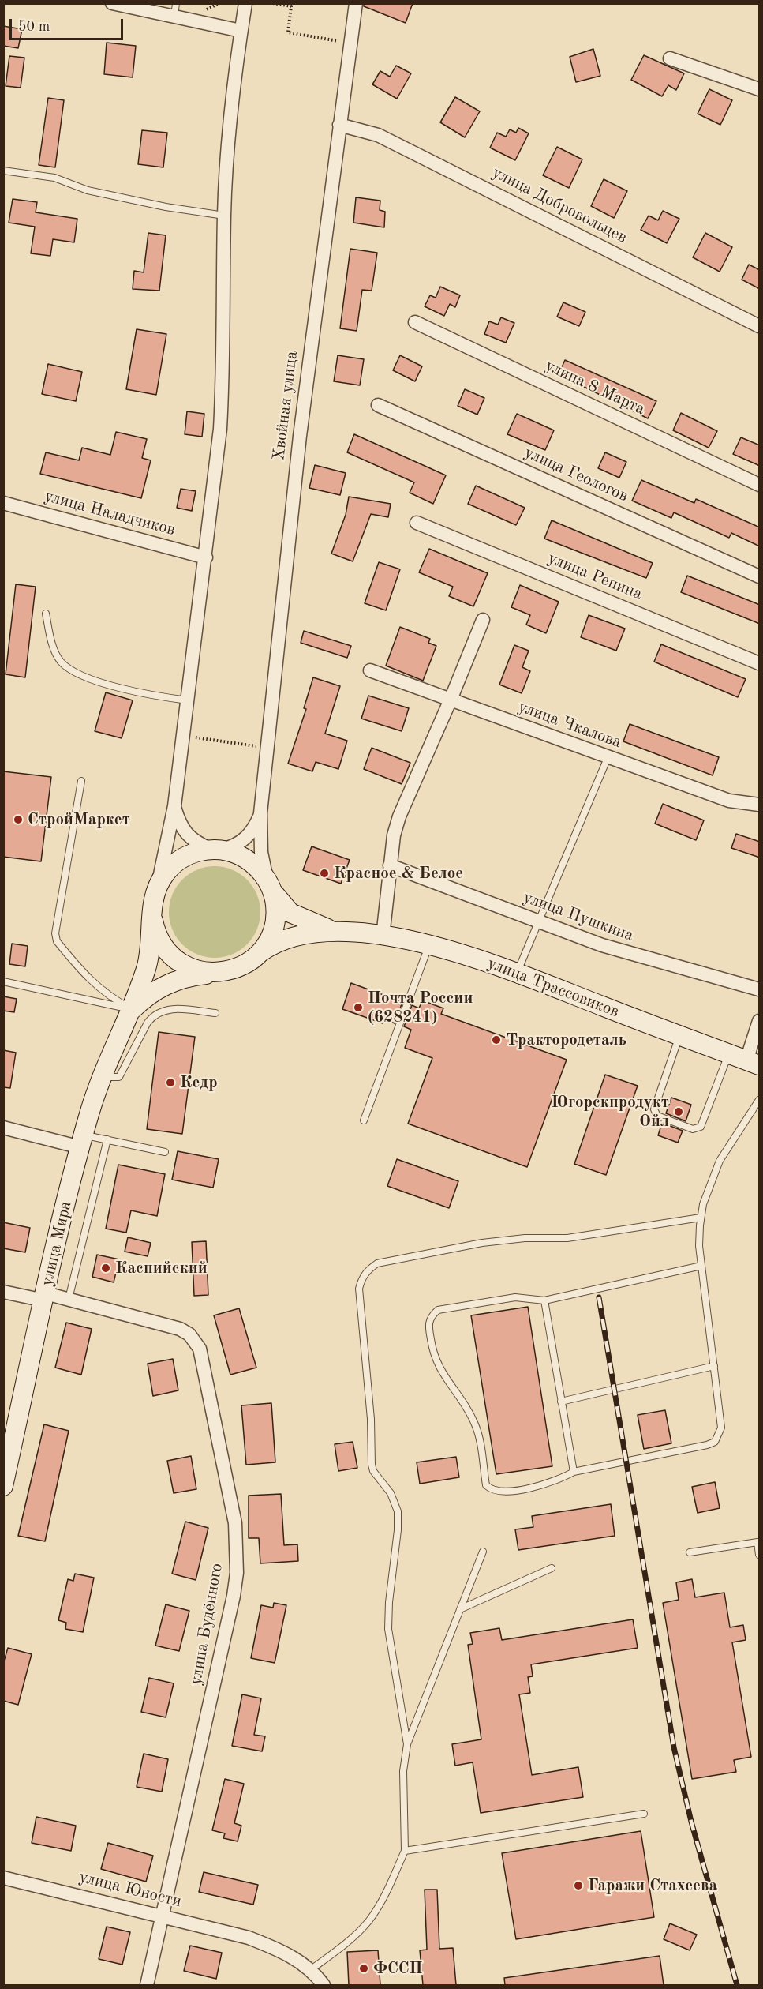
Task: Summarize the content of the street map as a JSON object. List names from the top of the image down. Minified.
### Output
{"streets":{"main road":["улица Трассовиков","улица Мира"],"street":["улица Добровольцев","улица 8 Марта","Хвойная улица","улица Геологов","улица Наладчиков","улица Репина","улица Чкалова","улица Пушкина","улица Будённого","улица Юности"]},"crossings":[["улица Добровольцев","Хвойная улица"],["улица Мира","улица Будённого"],["улица Будённого","улица Юности"]],"places":["СтройМаркет","Красное & Белое","Почта России (628241)","Трактородеталь","Кедр","Югорскпродукт Ойл","Каспийский","Гаражи Стахеева","ФССП"],"scale_bar":"50 m"}
